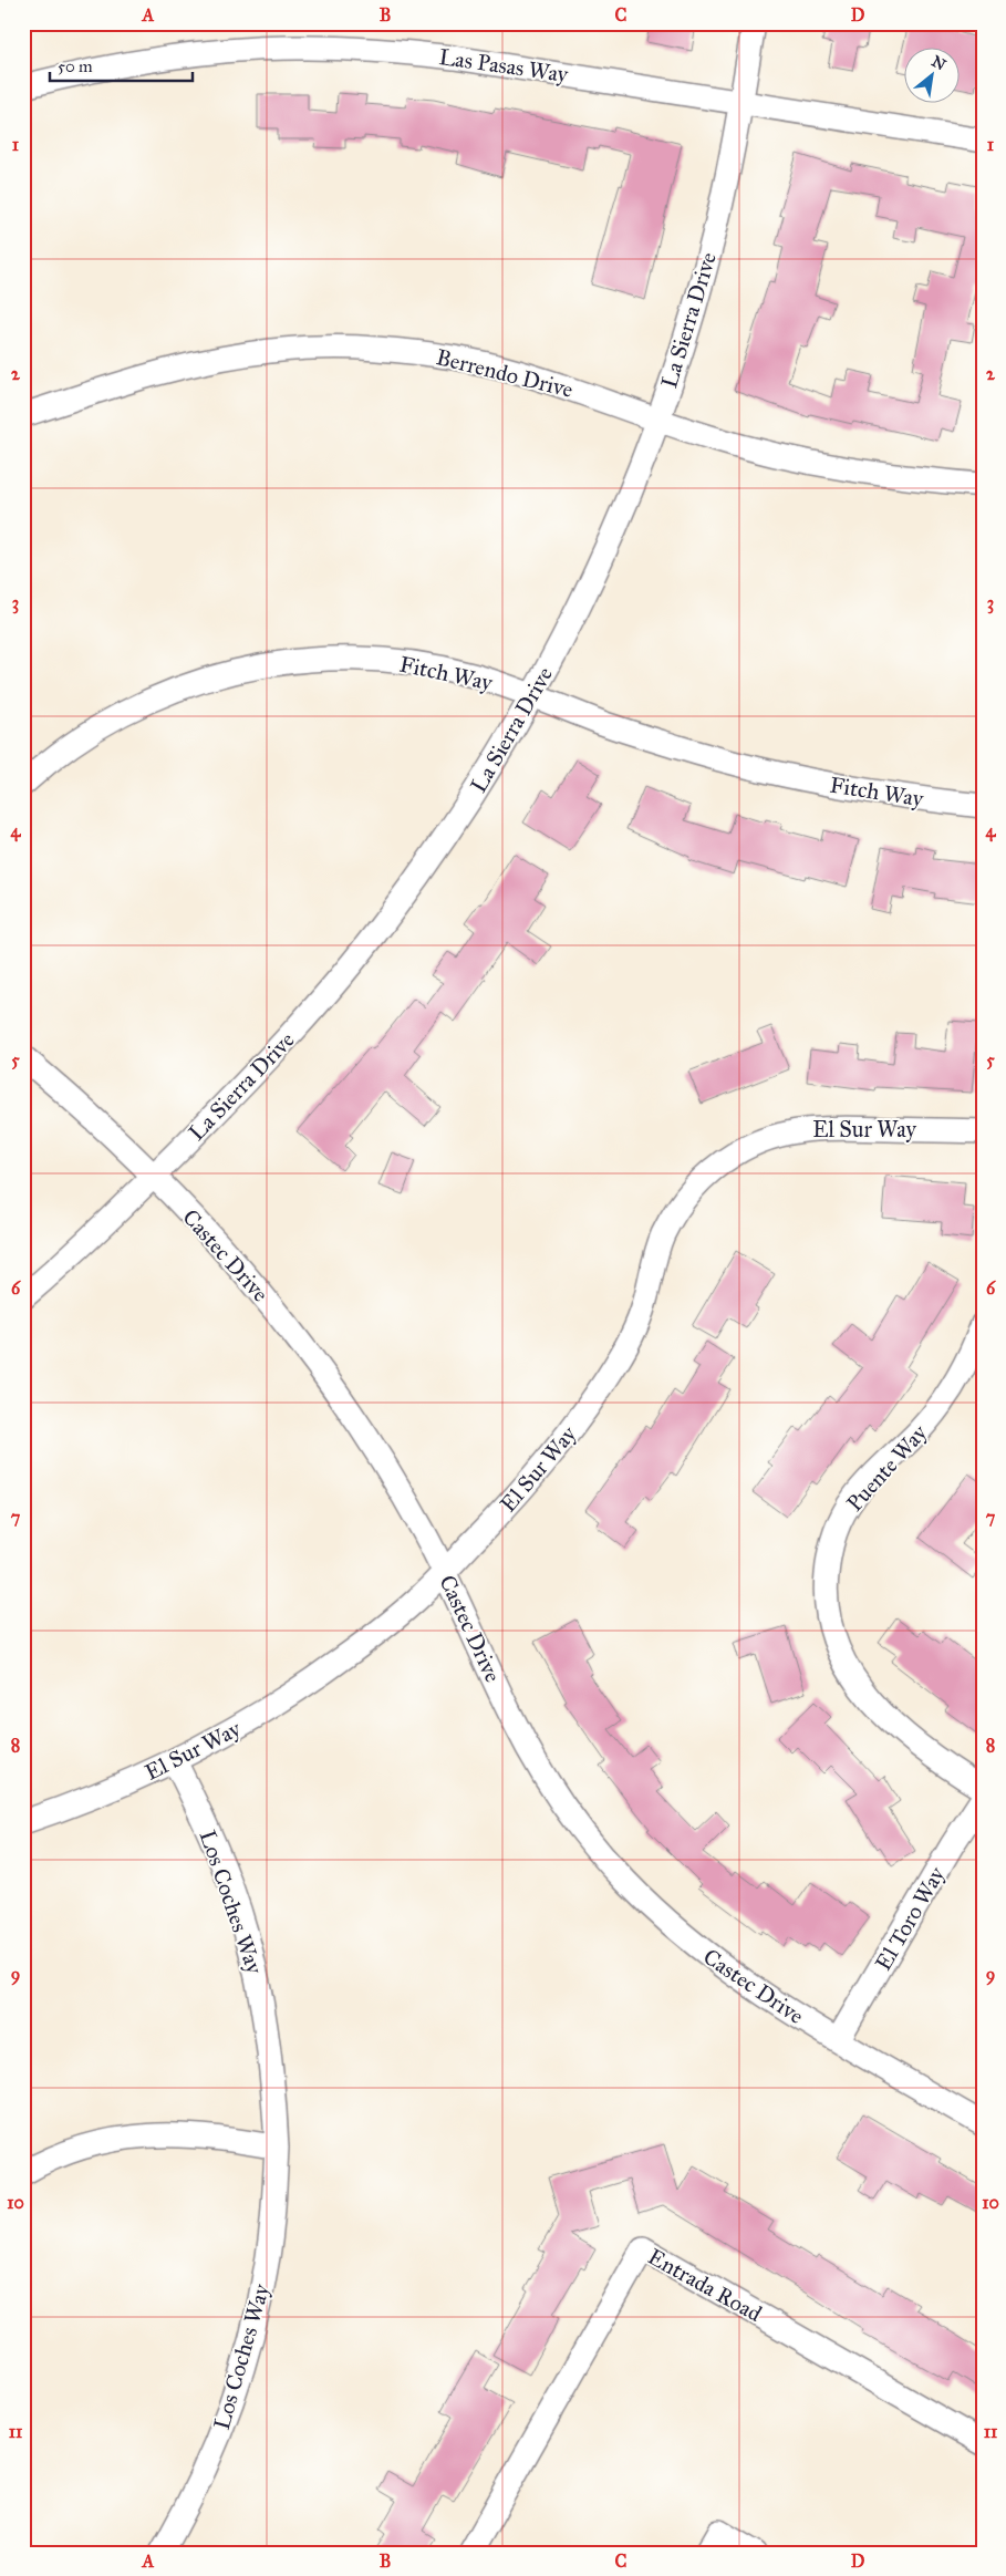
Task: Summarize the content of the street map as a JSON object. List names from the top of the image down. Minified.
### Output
{"streets":{"street":["Las Pasas Way","La Sierra Drive","Berrendo Drive","Fitch Way","El Sur Way","Castec Drive","Puente Way","Los Coches Way","El Toro Way","Entrada Road"]},"crossings":[["Las Pasas Way","La Sierra Drive"],["La Sierra Drive","Berrendo Drive"],["La Sierra Drive","Fitch Way"],["La Sierra Drive","Castec Drive"],["El Sur Way","Castec Drive"],["El Sur Way","Los Coches Way"],["Castec Drive","El Toro Way"]],"scale_bar":"50 m","north":"top right","grid":{"columns":["A","B","C","D"],"rows":["1","2","3","4","5","6","7","8","9","10","11"]}}
